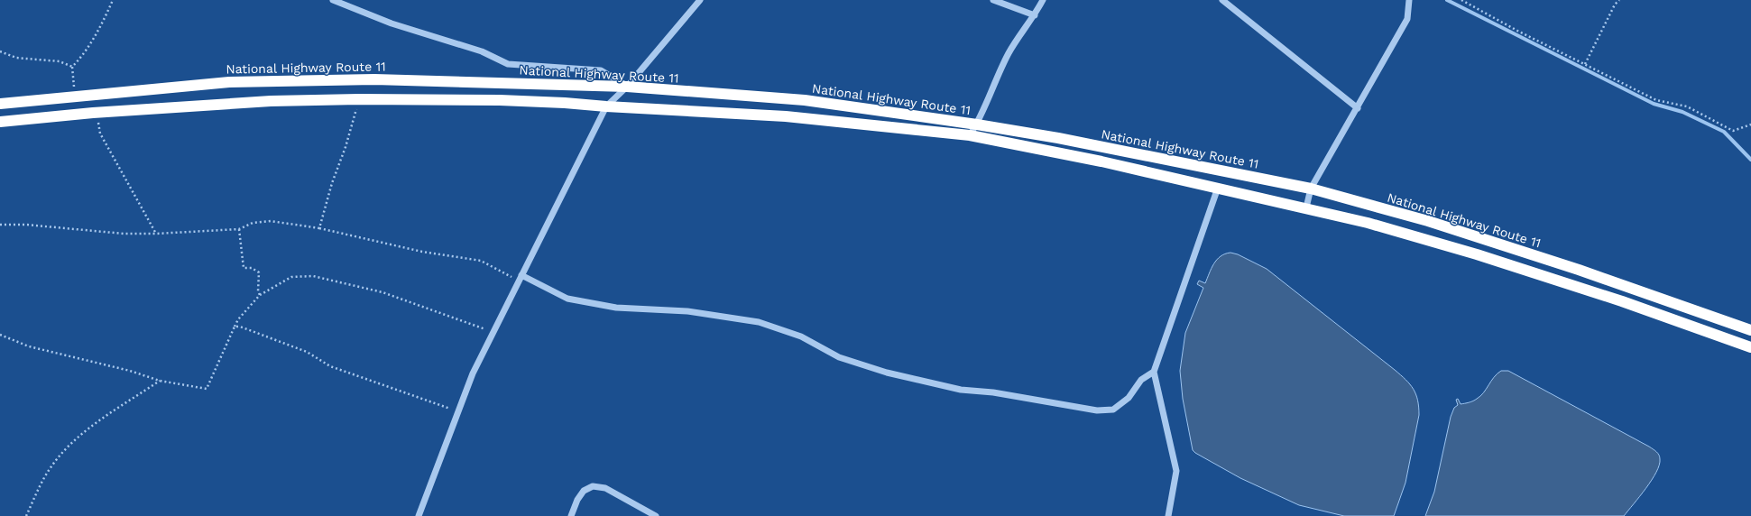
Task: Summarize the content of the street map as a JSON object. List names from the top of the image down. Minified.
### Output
{"streets":{"highway":["National Highway Route 11"]}}
